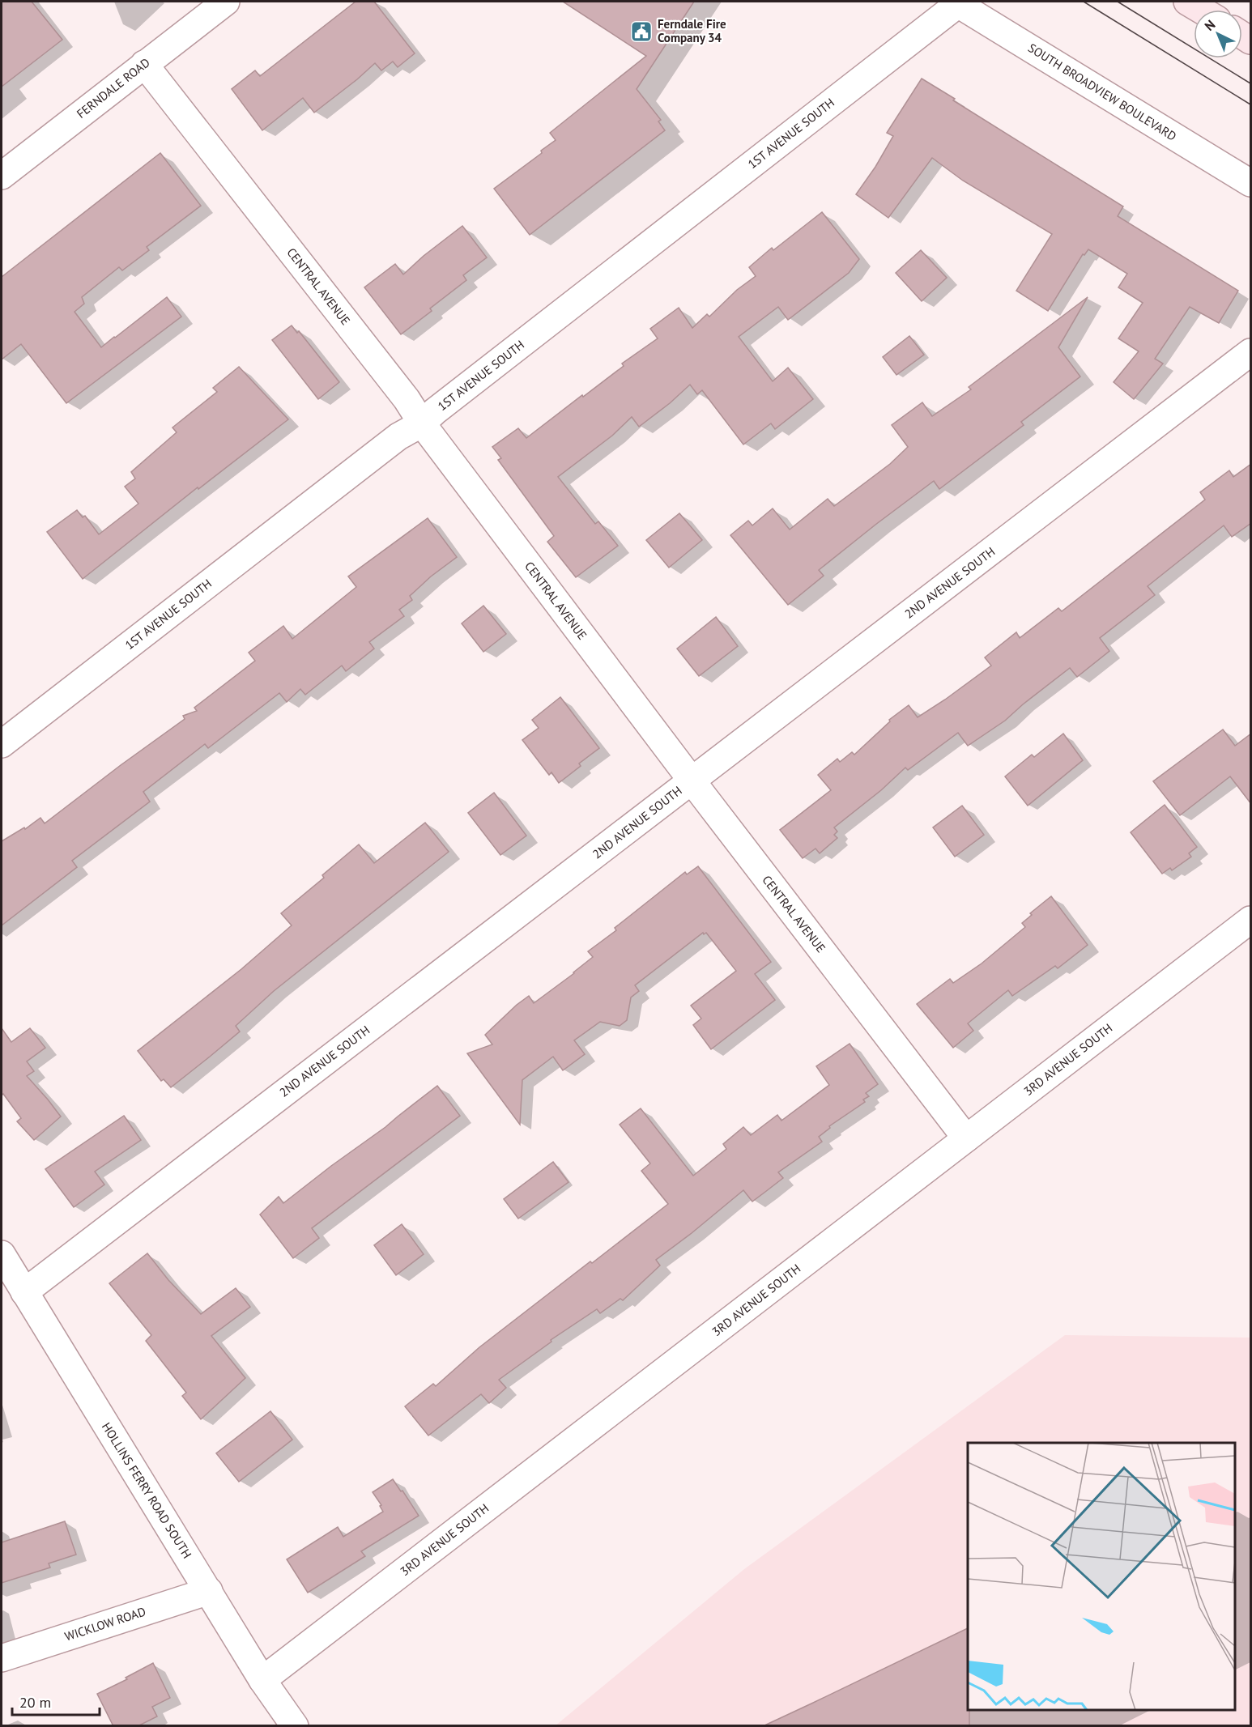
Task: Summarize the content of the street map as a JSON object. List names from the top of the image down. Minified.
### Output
{"streets":{"street":["FERNDALE ROAD","SOUTH BROADVIEW BOULEVARD","1ST AVENUE SOUTH","CENTRAL AVENUE","2ND AVENUE SOUTH","3RD AVENUE SOUTH","HOLLINS FERRY ROAD SOUTH","WICKLOW ROAD"]},"crossings":[["FERNDALE ROAD","CENTRAL AVENUE"],["SOUTH BROADVIEW BOULEVARD","1ST AVENUE SOUTH"],["1ST AVENUE SOUTH","CENTRAL AVENUE"],["CENTRAL AVENUE","2ND AVENUE SOUTH"],["CENTRAL AVENUE","3RD AVENUE SOUTH"],["2ND AVENUE SOUTH","HOLLINS FERRY ROAD SOUTH"],["3RD AVENUE SOUTH","HOLLINS FERRY ROAD SOUTH"],["HOLLINS FERRY ROAD SOUTH","WICKLOW ROAD"]],"places":{"public building":["Ferndale Fire Company 34"]},"scale_bar":"20 m","north":"top left"}
